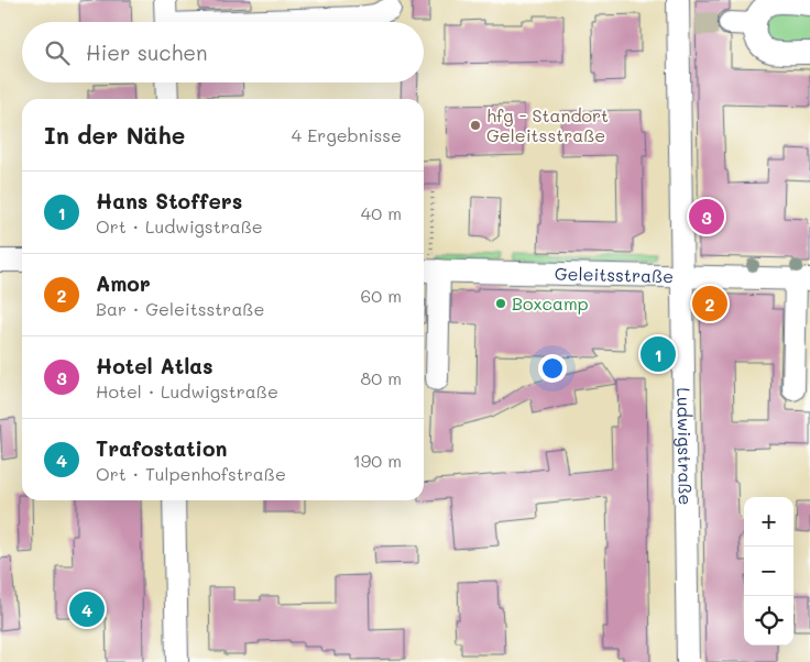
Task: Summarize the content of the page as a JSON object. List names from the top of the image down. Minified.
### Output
{"streets":{"street":["Geleitsstraße","Ludwigstraße"]},"crossings":[["Geleitsstraße","Ludwigstraße"]],"places":["hfg - Standort Geleitsstraße","Boxcamp"],"page":{"search":"Hier suchen","heading":["In der Nähe","4 Ergebnisse"],"list":[{"mark":"1","name":"Hans Stoffers","note":"Ort · Ludwigstraße","value":"40 m"},{"mark":"2","name":"Amor","note":"Bar · Geleitsstraße","value":"60 m"},{"mark":"3","name":"Hotel Atlas","note":"Hotel · Ludwigstraße","value":"80 m"},{"mark":"4","name":"Trafostation","note":"Ort · Tulpenhofstraße","value":"190 m"}],"pins":["3","2","1","4"],"map_buttons":["+","−"]}}
